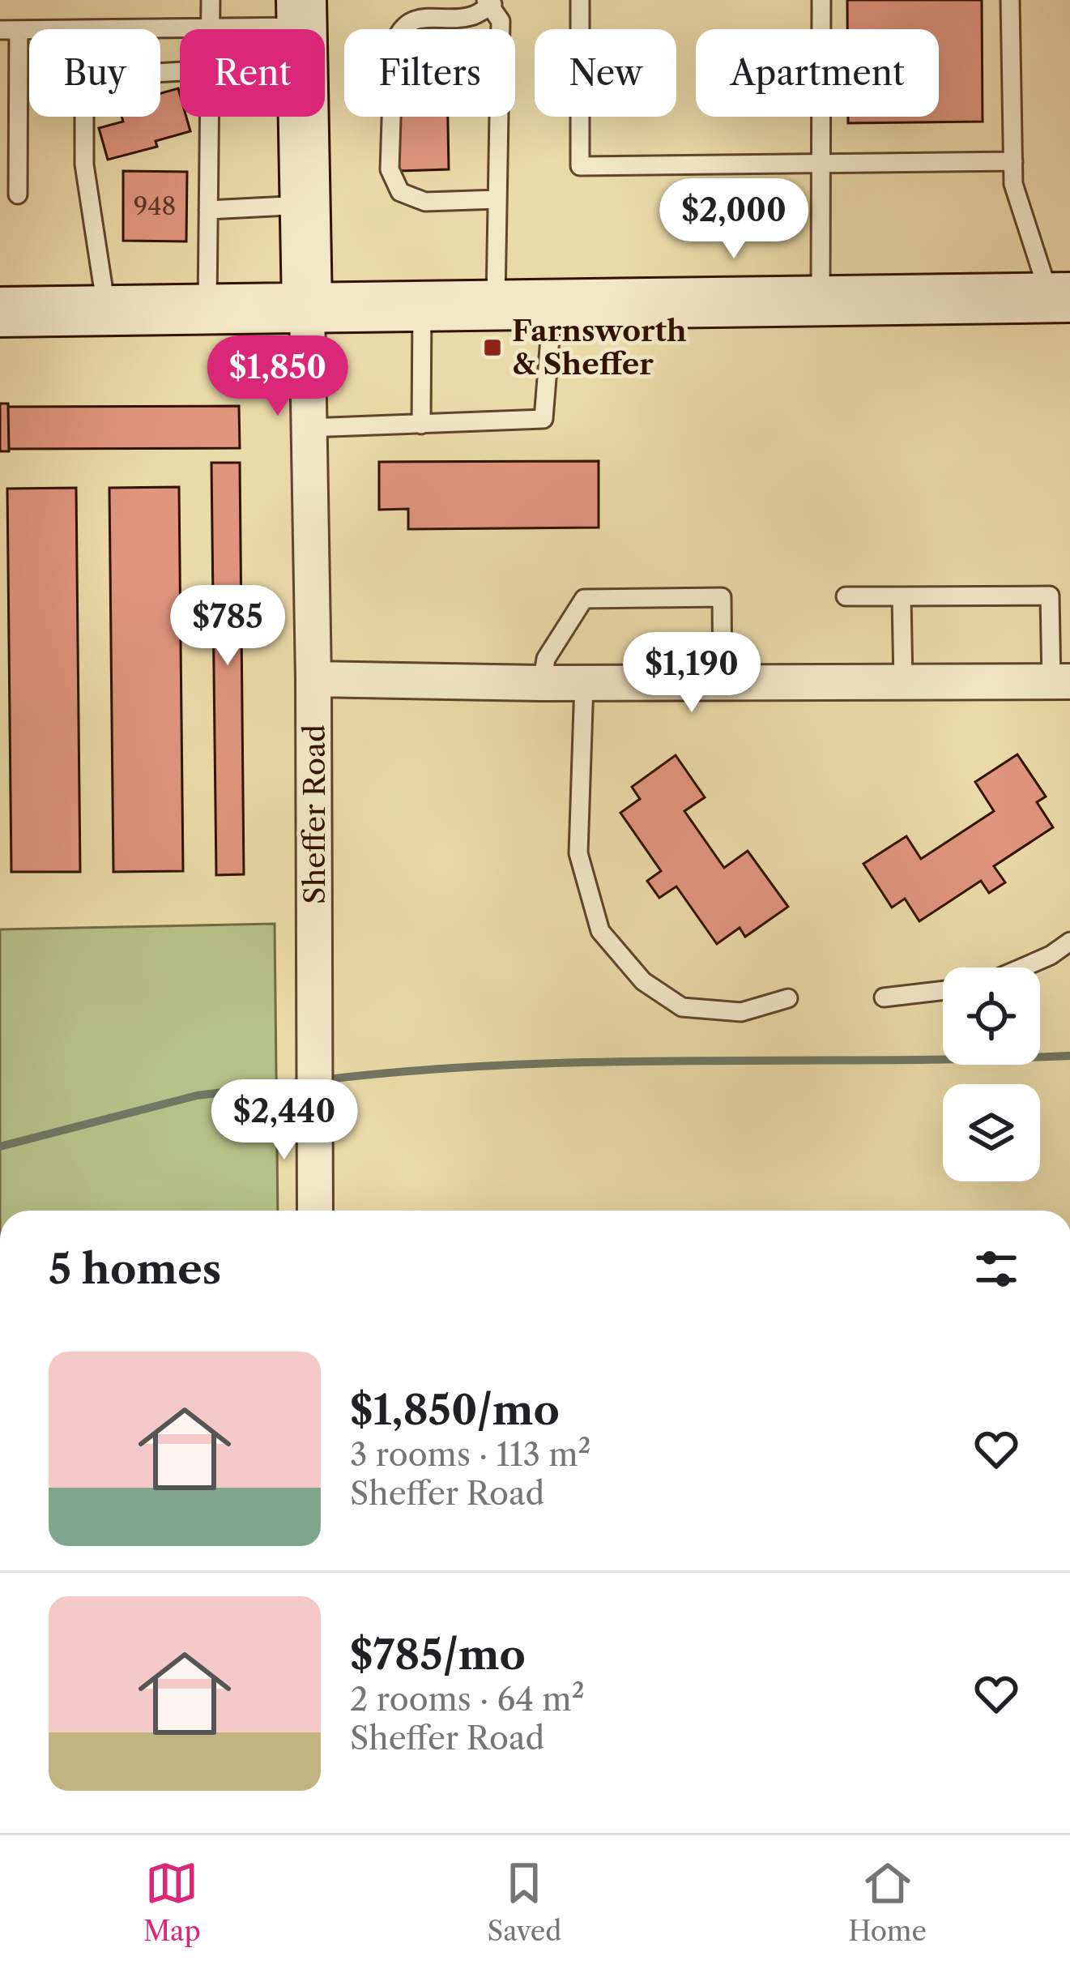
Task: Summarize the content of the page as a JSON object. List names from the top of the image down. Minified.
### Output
{"streets":{"main road":["Sheffer Road"]},"places":{"transit":["Farnsworth & Sheffer"]},"house_numbers":["948"],"page":{"chip":["Buy","Rent","Filters","New","Apartment"],"price":["$2,000","$1,850","$785","$1,190","$2,440"],"heading":"5 homes","list":[{"name":"$1,850/mo","note":"3 rooms · 113 m² · Sheffer Road"},{"name":"$785/mo","note":"2 rooms · 64 m² · Sheffer Road"}],"tabs":["Map","Saved","Home"]}}
